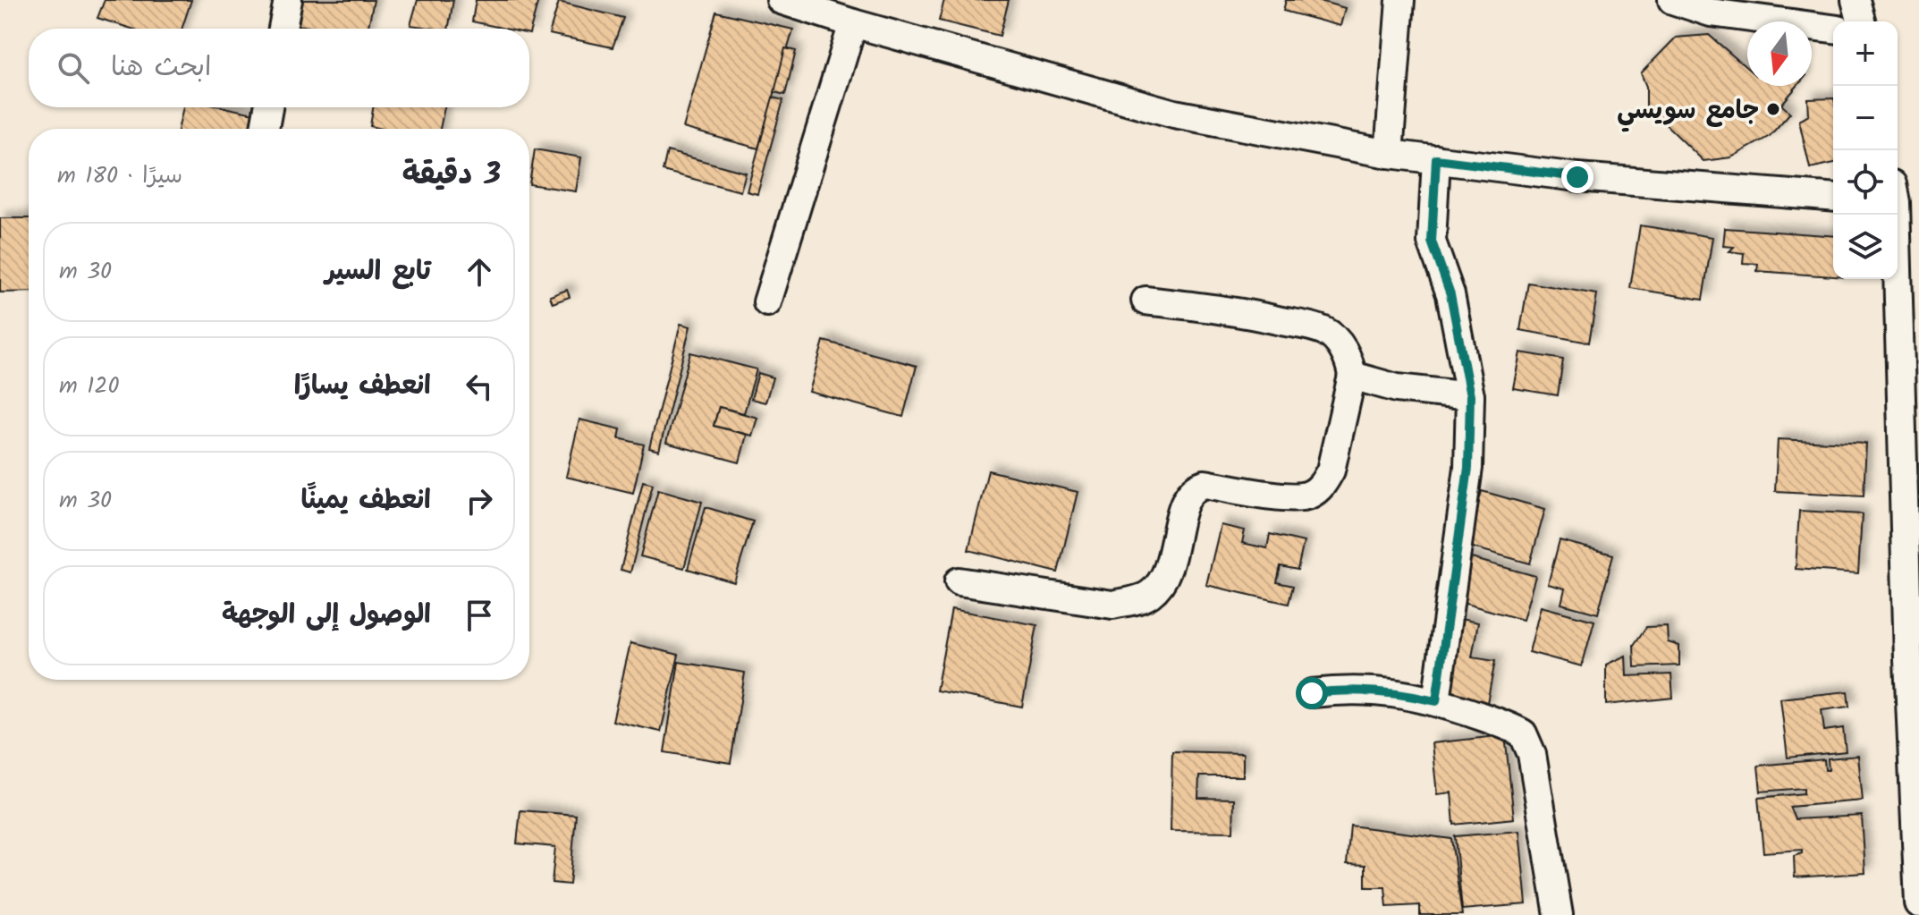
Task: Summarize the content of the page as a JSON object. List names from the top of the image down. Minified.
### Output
{"places":["جامع سويسي"],"north":"bottom","page":{"map_buttons":["+","−"],"search":"ابحث هنا","heading":["3 دقيقة","سيرًا · 180 m"],"list":[["تابع السير","30 m"],["انعطف يسارًا","120 m"],["انعطف يمينًا","30 m"],"الوصول إلى الوجهة"]}}
